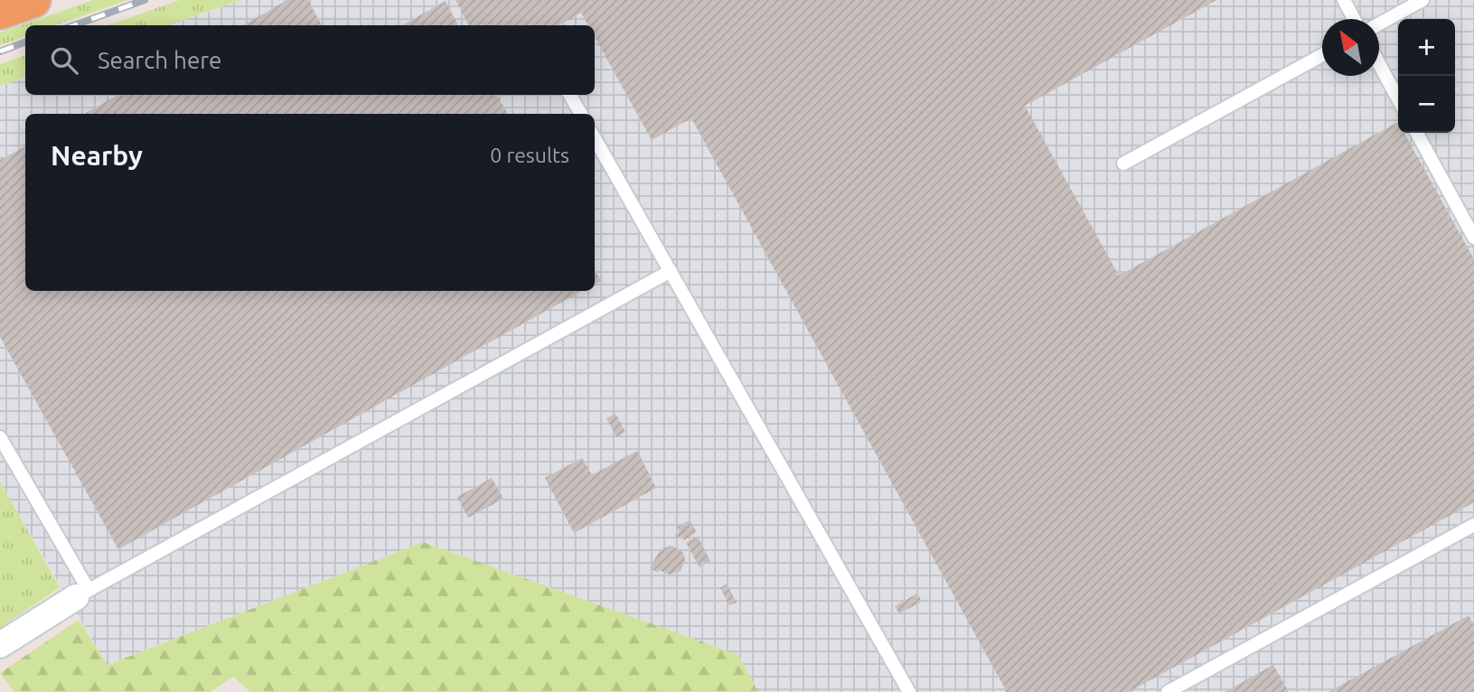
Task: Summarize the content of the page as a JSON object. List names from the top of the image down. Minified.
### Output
{"north":"top left","page":{"map_buttons":["+","−"],"search":"Search here","heading":["Nearby","0 results"]}}
